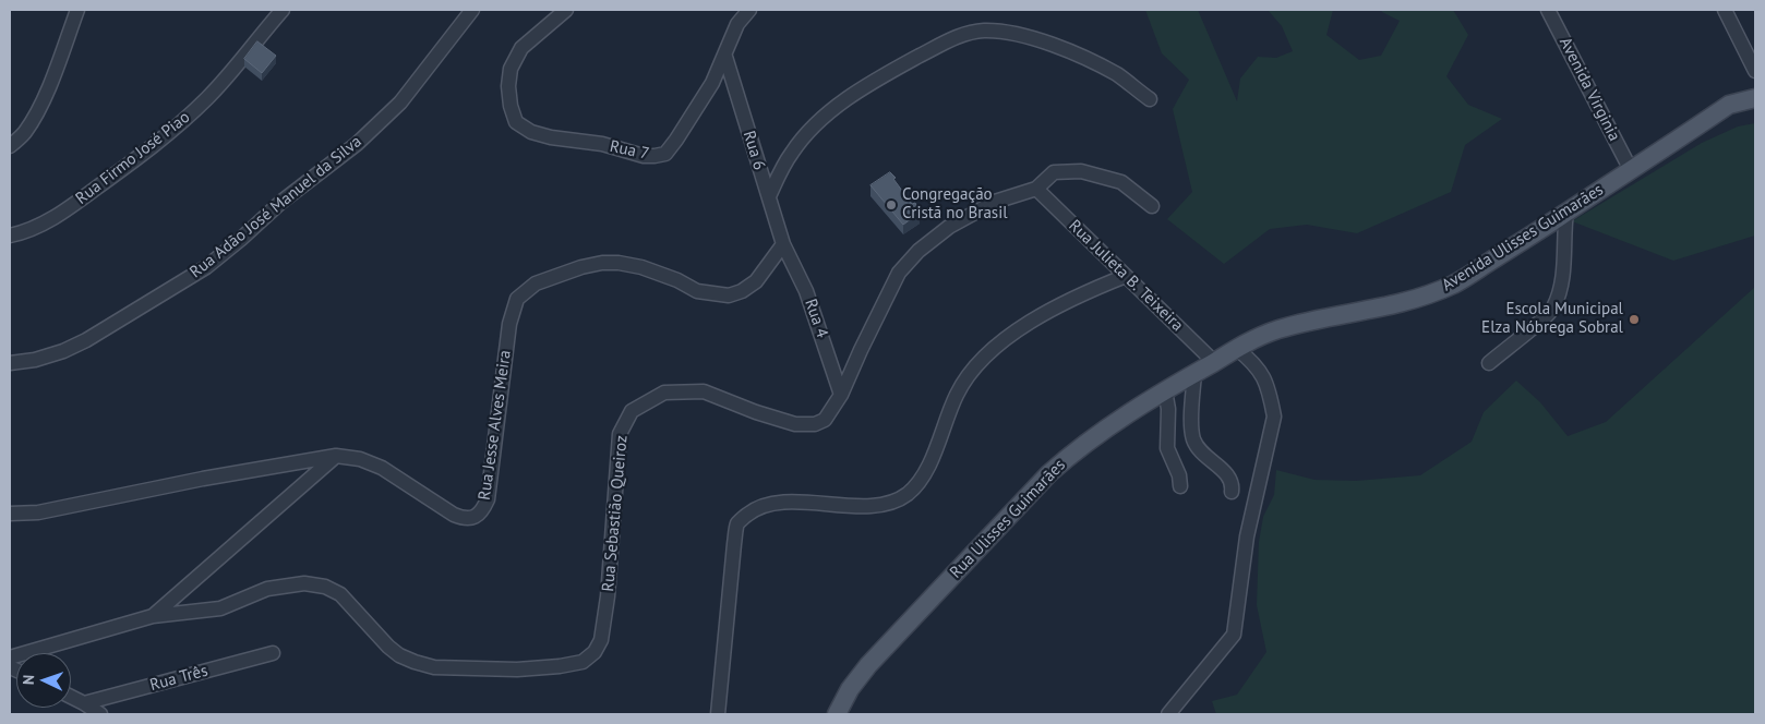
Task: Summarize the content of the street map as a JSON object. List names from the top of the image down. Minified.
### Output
{"streets":{"main road":["Avenida Ulisses Guimarães","Rua Ulisses Guimarães"],"street":["Avenida Virginia","Rua 7","Rua 6","Rua Firmo José Piao","Rua Adão José Manuel da Silva","Rua Julieta B. Teixeira","Rua 4","Rua Jesse Alves Meira","Rua Sebastião Queiroz","Rua Três"]},"crossings":[["Avenida Virginia","Avenida Ulisses Guimarães"],["Rua 7","Rua 6"],["Rua 6","Rua 4"],["Rua 6","Rua Jesse Alves Meira"],["Avenida Ulisses Guimarães","Rua Julieta B. Teixeira"],["Avenida Ulisses Guimarães","Rua Ulisses Guimarães"],["Rua Julieta B. Teixeira","Rua Sebastião Queiroz"],["Rua Julieta B. Teixeira","Rua Ulisses Guimarães"],["Rua 4","Rua Jesse Alves Meira"],["Rua 4","Rua Sebastião Queiroz"]],"places":["Congregação Cristã no Brasil","Escola Municipal Elza Nóbrega Sobral"],"north":"left"}
